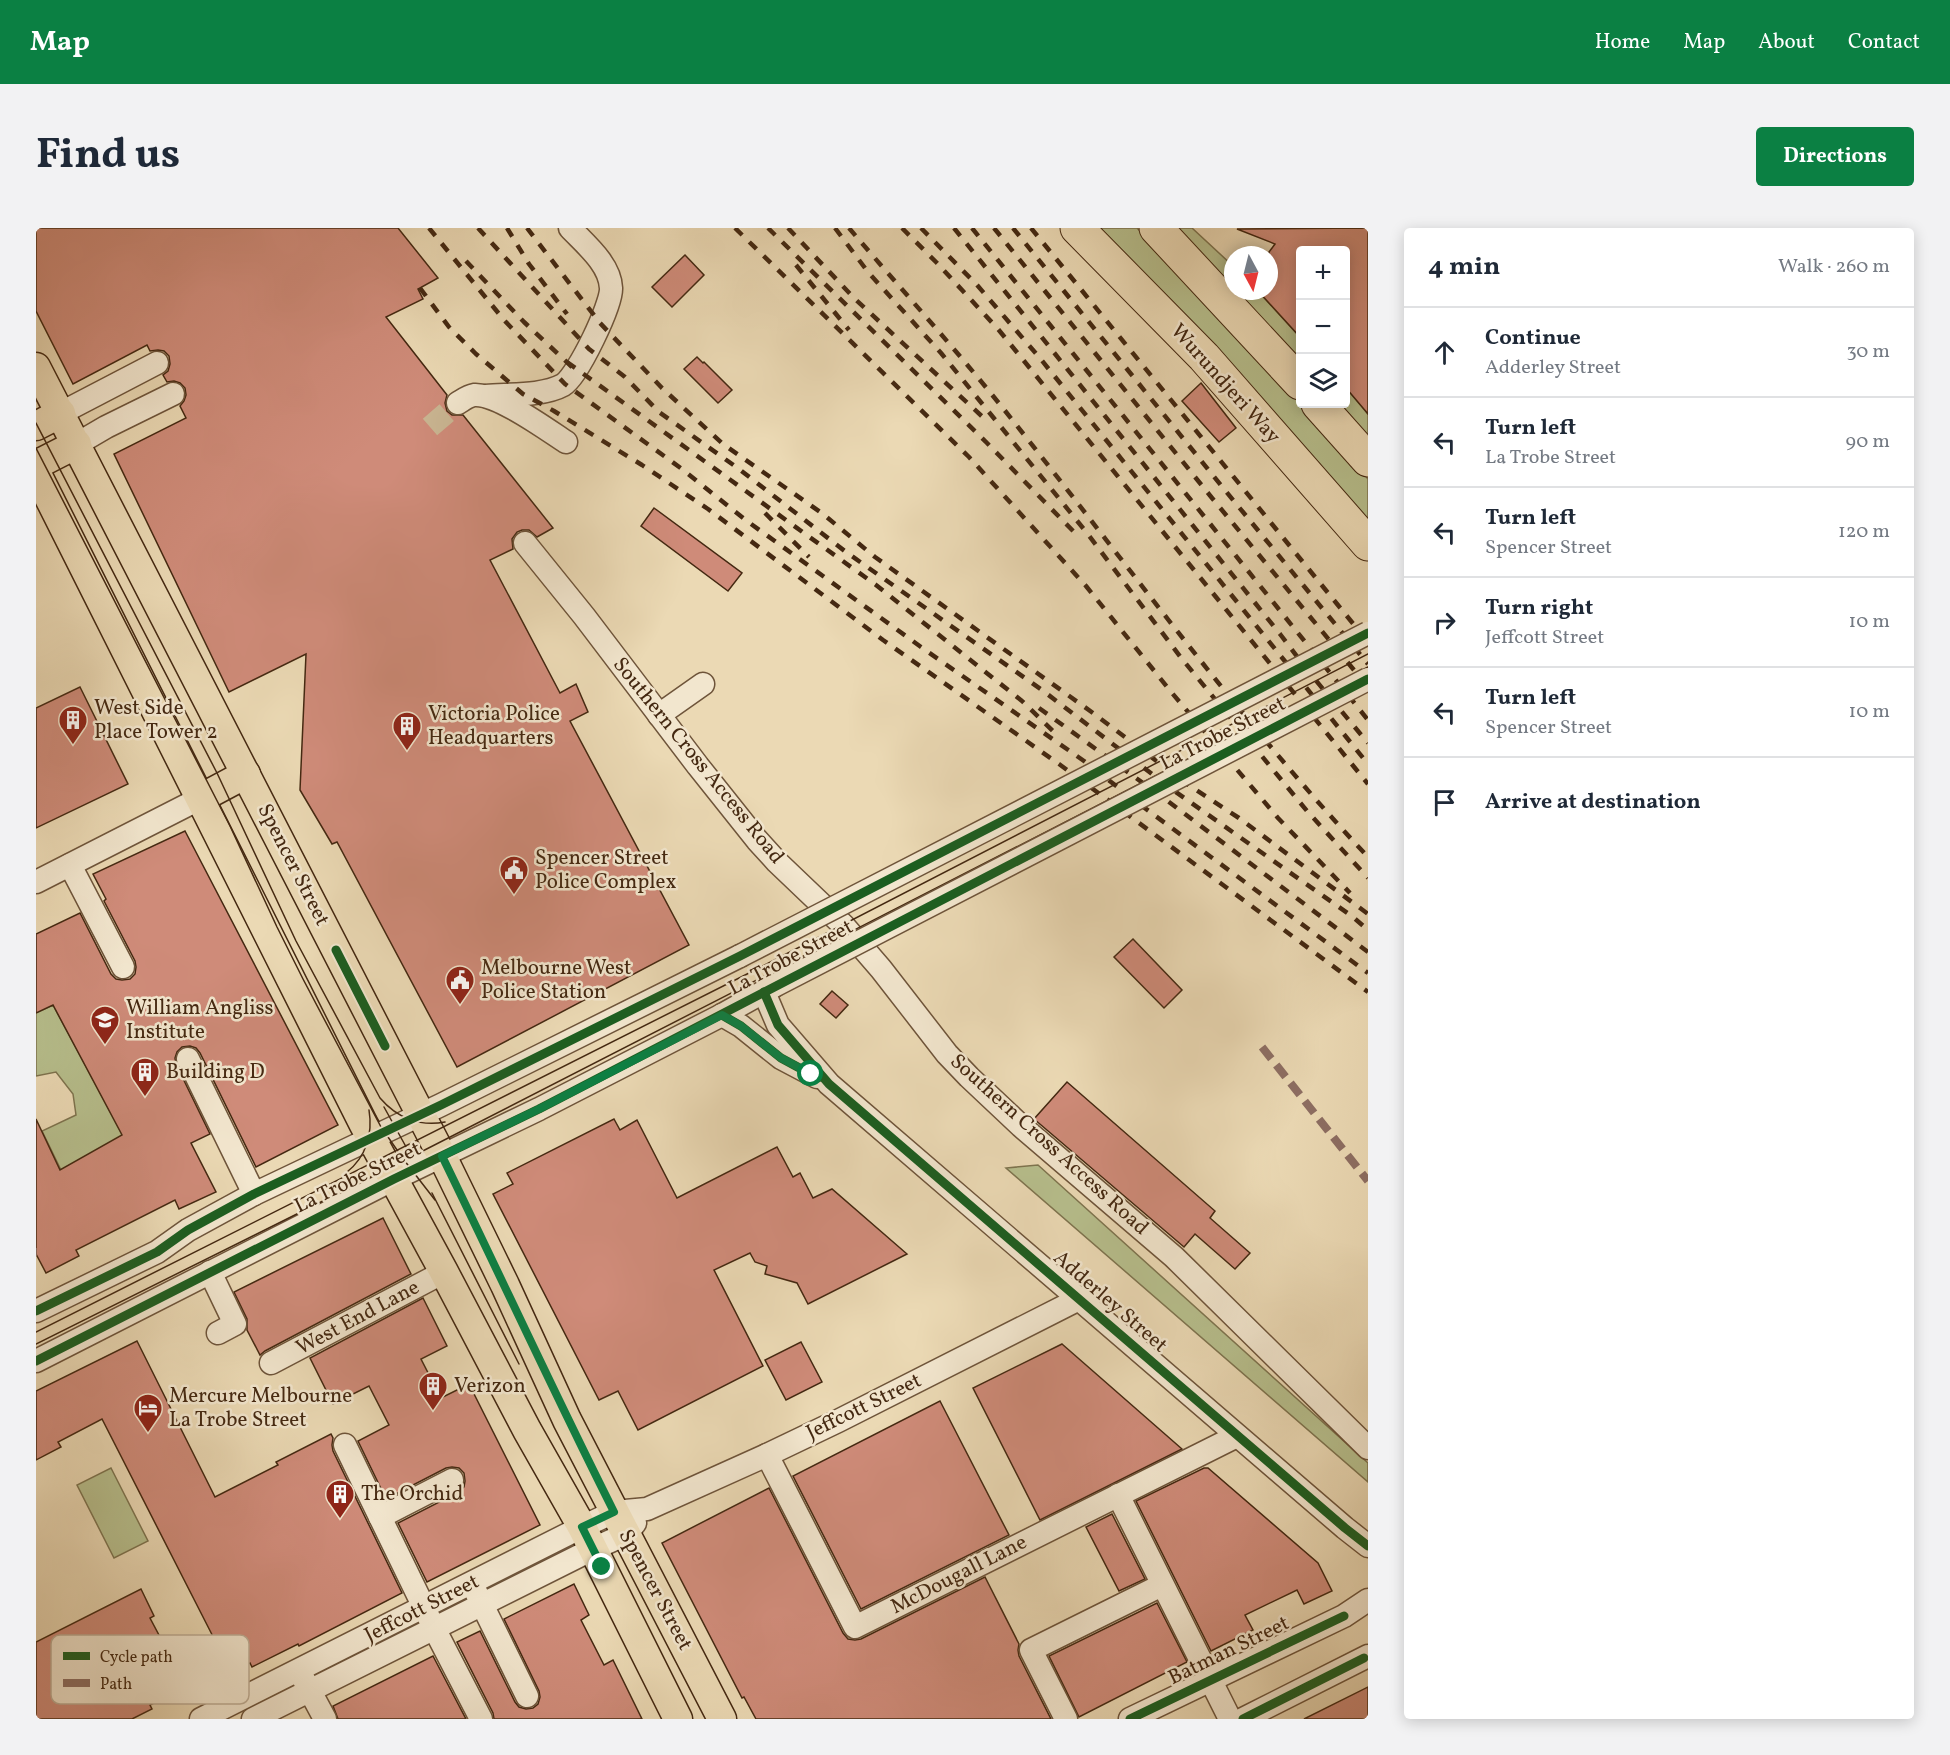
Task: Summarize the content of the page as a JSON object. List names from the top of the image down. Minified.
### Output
{"streets":{"highway":["Wurundjeri Way"],"main road":["Spencer Street"],"street":["La Trobe Street","Southern Cross Access Road","Adderley Street","West End Lane","Jeffcott Street","McDougall Lane","Batman Street"]},"crossings":[["La Trobe Street","Spencer Street"],["La Trobe Street","Adderley Street"],["Spencer Street","West End Lane"],["Spencer Street","Jeffcott Street"],["Adderley Street","Jeffcott Street"],["Adderley Street","McDougall Lane"],["Jeffcott Street","McDougall Lane"]],"places":{"building":["West Side Place Tower 2","Victoria Police Headquarters","Building D","Verizon","The Orchid"],"public building":["Spencer Street Police Complex","Melbourne West Police Station"],"school or university":["William Angliss Institute"],"hotel":["Mercure Melbourne La Trobe Street"]},"legend":["Cycle path","Path"],"north":"bottom","page":{"header":"Map","nav":["Home","Map","About","Contact"],"title":"Find us","buttons":"Directions","heading":["4 min","Walk · 260 m"],"map_buttons":["+","−"],"list":[["Continue","Adderley Street","30 m"],["Turn left","La Trobe Street","90 m"],["Turn left","Spencer Street","120 m"],["Turn right","Jeffcott Street","10 m"],["Turn left","Spencer Street","10 m"],"Arrive at destination"]}}
